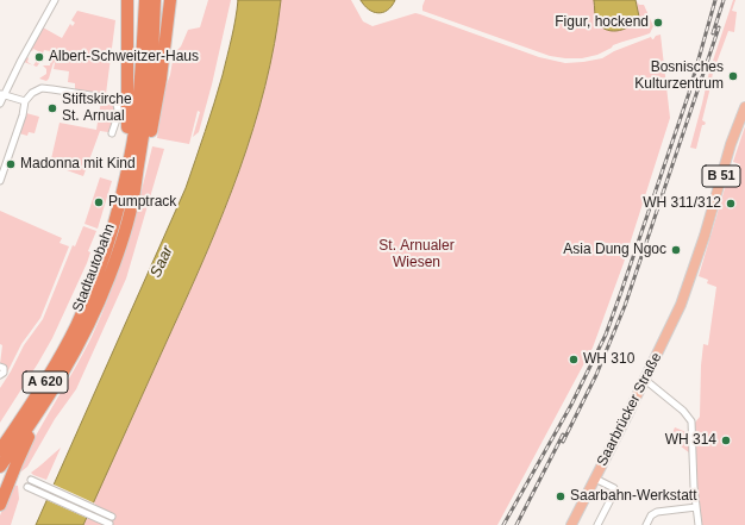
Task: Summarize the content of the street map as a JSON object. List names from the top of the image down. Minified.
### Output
{"streets":{"highway":["Stadtautobahn","A 620"],"main road":["B 51","Saarbrücker Straße"]},"water":["Saar"],"parks":["St. Arnualer Wiesen"],"places":["Figur, hockend","Albert-Schweitzer-Haus","Bosnisches Kulturzentrum","Stiftskirche St. Arnual","Madonna mit Kind","Pumptrack","WH 311/312","Asia Dung Ngoc","WH 310","WH 314","Saarbahn-Werkstatt"]}
